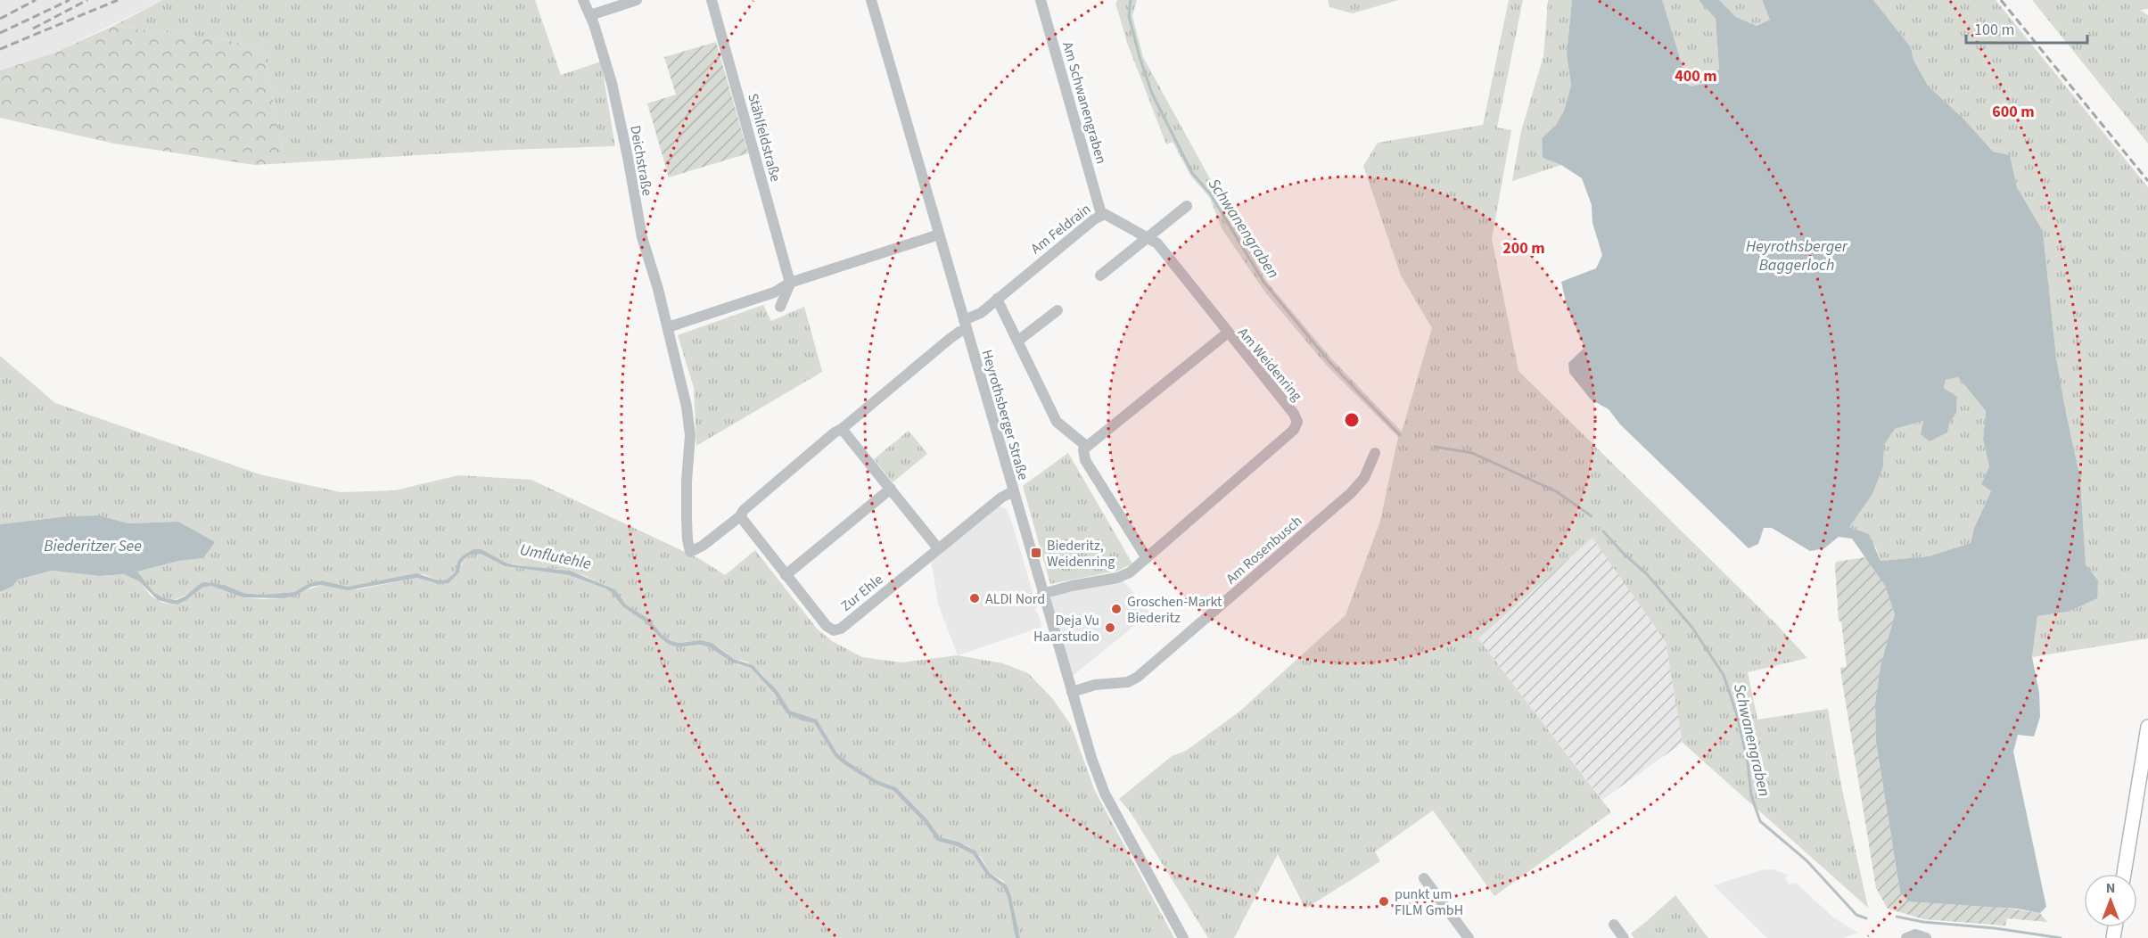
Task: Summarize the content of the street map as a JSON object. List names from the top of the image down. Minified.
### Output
{"streets":{"street":["Am Schwanengraben","Stählfeldstraße","Deichstraße","Am Feldrain","Am Weidenring","Heyrothsberger Straße","Am Rosenbusch","Zur Ehle"]},"crossings":[["Am Schwanengraben","Am Feldrain"],["Deichstraße","Zur Ehle"],["Am Feldrain","Am Weidenring"],["Am Feldrain","Heyrothsberger Straße"],["Am Weidenring","Heyrothsberger Straße"],["Heyrothsberger Straße","Am Rosenbusch"],["Heyrothsberger Straße","Zur Ehle"]],"water":["Schwanengraben","Heyrothsberger Baggerloch","Biederitzer See","Umflutehle"],"places":{"transit":["Biederitz, Weidenring"],"other":["ALDI Nord","Groschen-Markt Biederitz","Deja Vu Haarstudio","punkt um FILM GmbH"]},"scale_bar":"100 m","north":"top","rings":["400 m","600 m","200 m"]}
